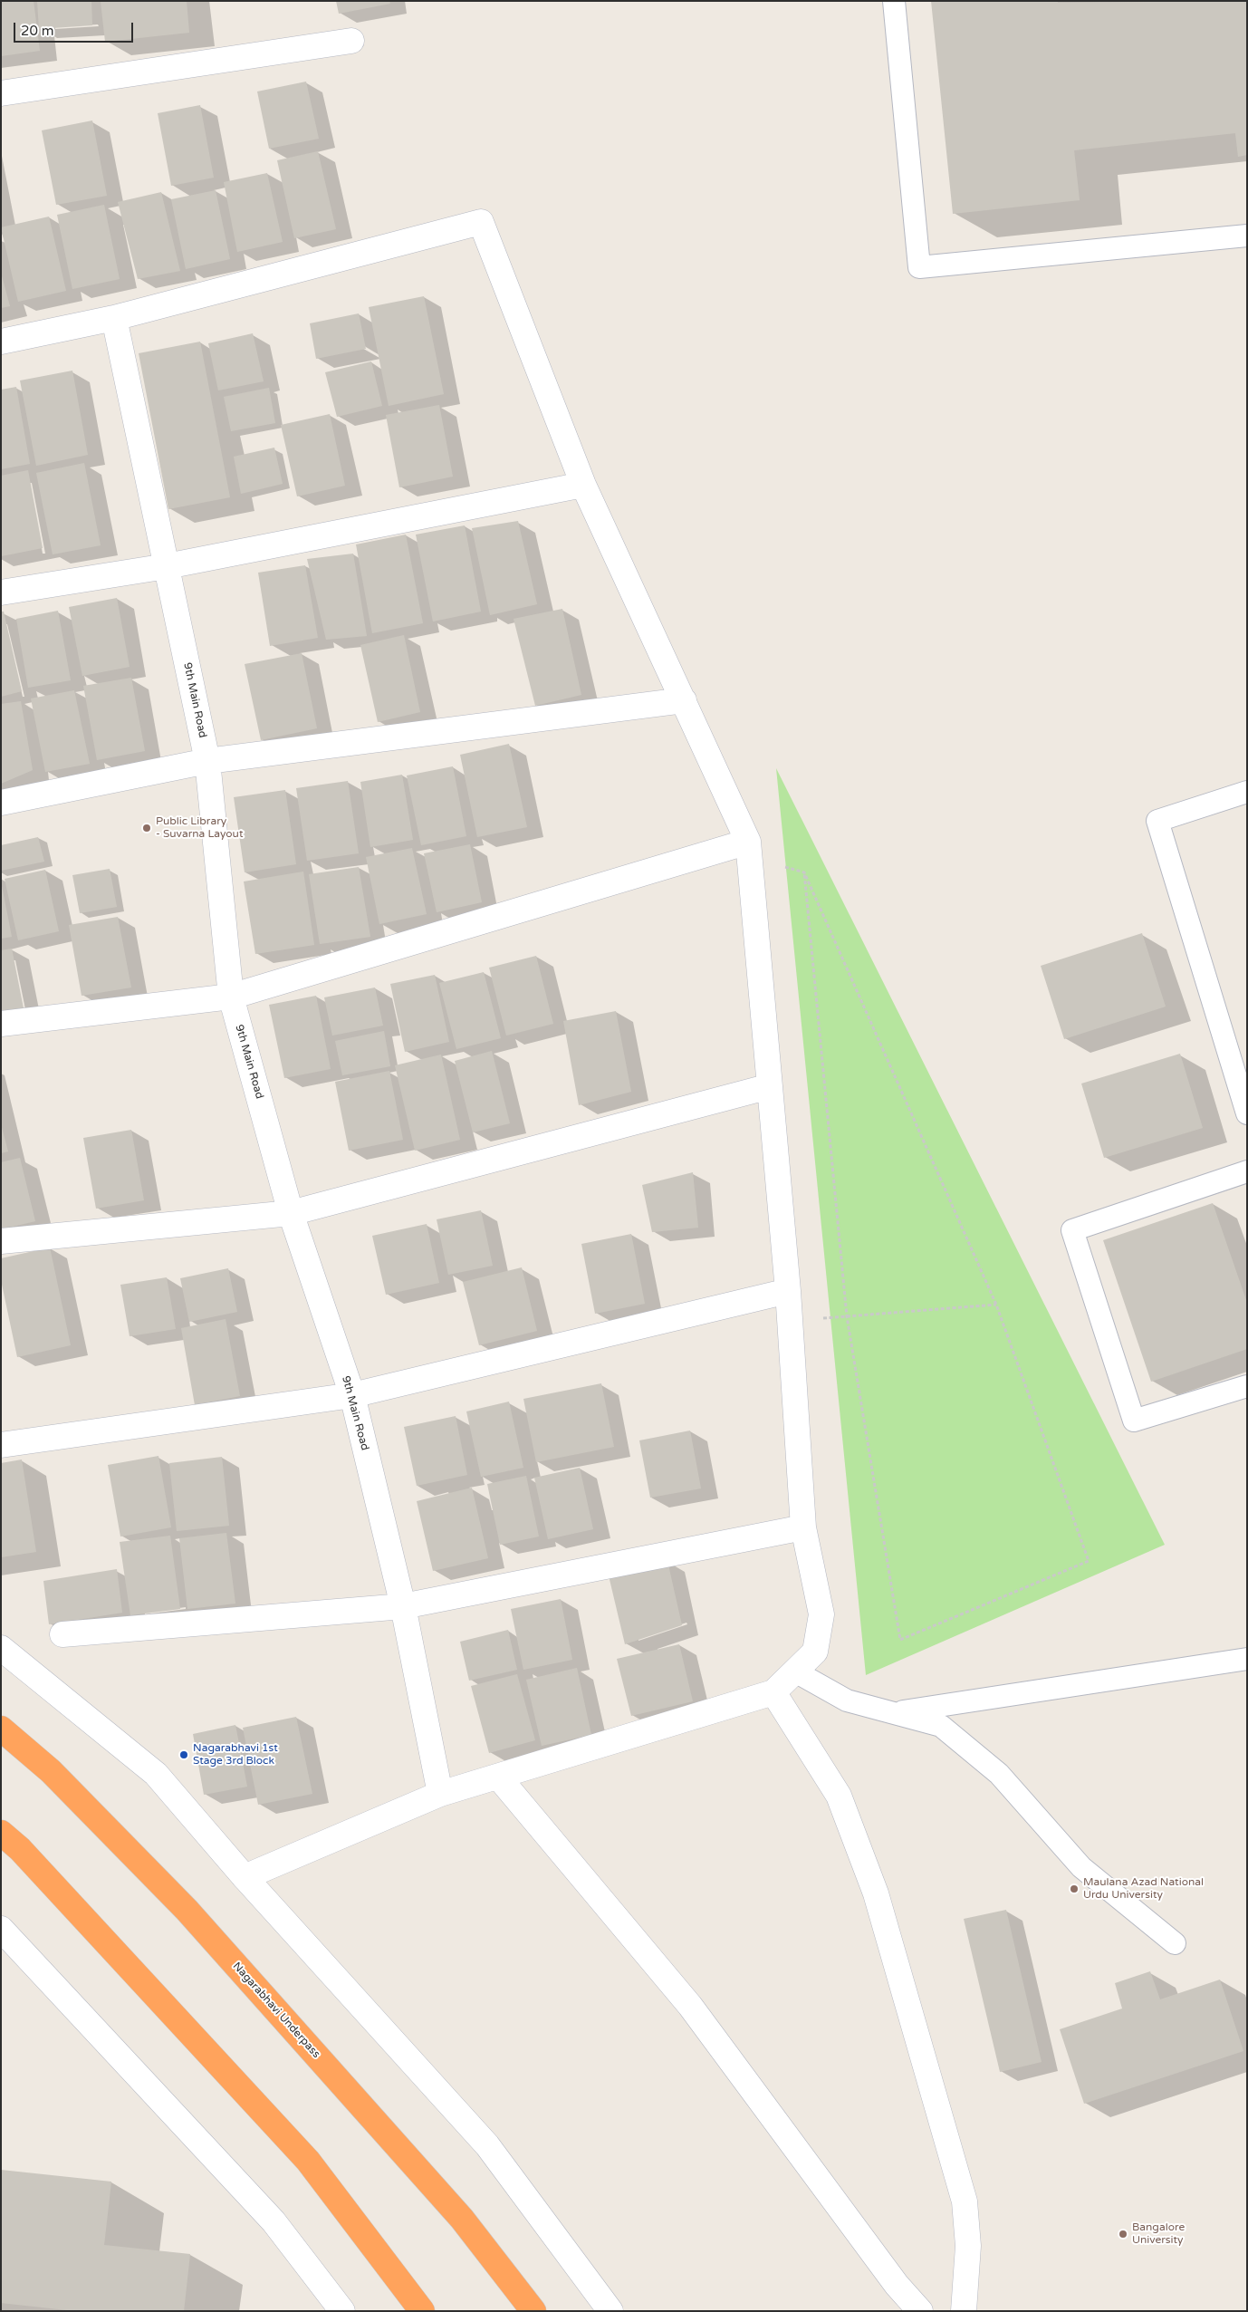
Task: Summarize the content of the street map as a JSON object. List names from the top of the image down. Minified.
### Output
{"streets":{"highway":["Nagarabhavi Underpass"],"street":["9th Main Road"]},"places":["Public Library - Suvarna Layout","Nagarabhavi 1st Stage 3rd Block","Maulana Azad National Urdu University","Bangalore University"],"scale_bar":"20 m"}
